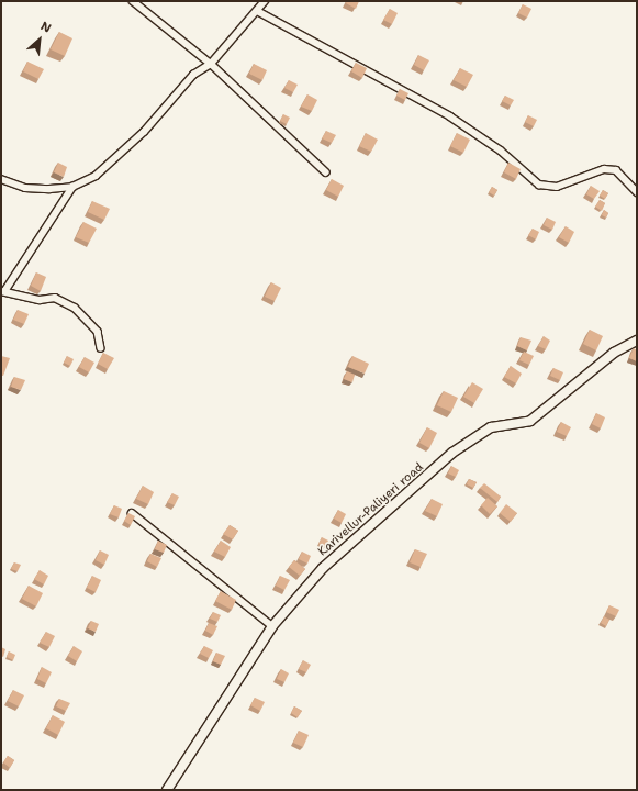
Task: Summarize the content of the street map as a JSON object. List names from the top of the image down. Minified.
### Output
{"streets":{"main road":["Karivellur-Paliyeri road"]},"north":"top right"}
